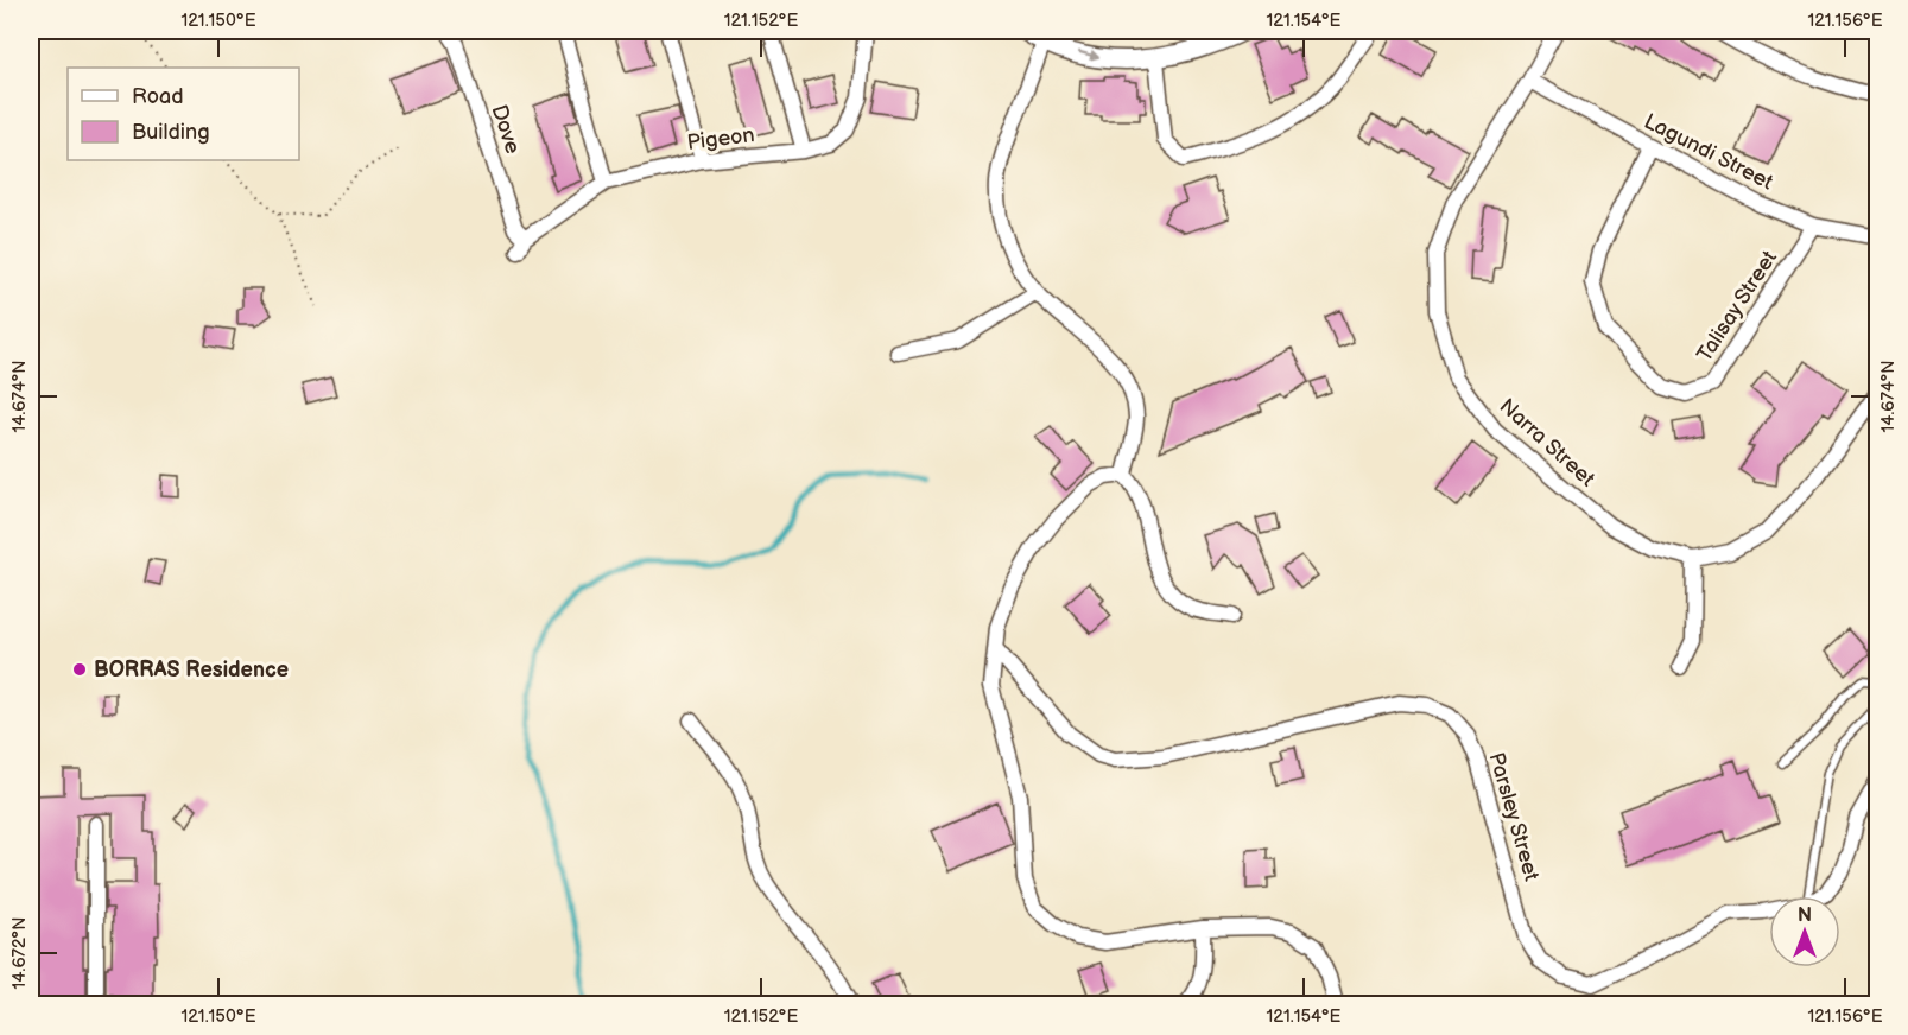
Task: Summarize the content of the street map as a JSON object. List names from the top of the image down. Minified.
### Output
{"streets":{"street":["Dove","Pigeon","Lagundi Street","Talisay Street","Narra Street","Parsley Street"]},"crossings":[["Dove","Pigeon"],["Lagundi Street","Talisay Street"],["Lagundi Street","Narra Street"]],"places":["BORRAS Residence"],"legend":["Road","Building"],"north":"top","coordinates":["121.150°E","121.152°E","121.154°E","121.156°E","14.674°N","14.672°N"]}
